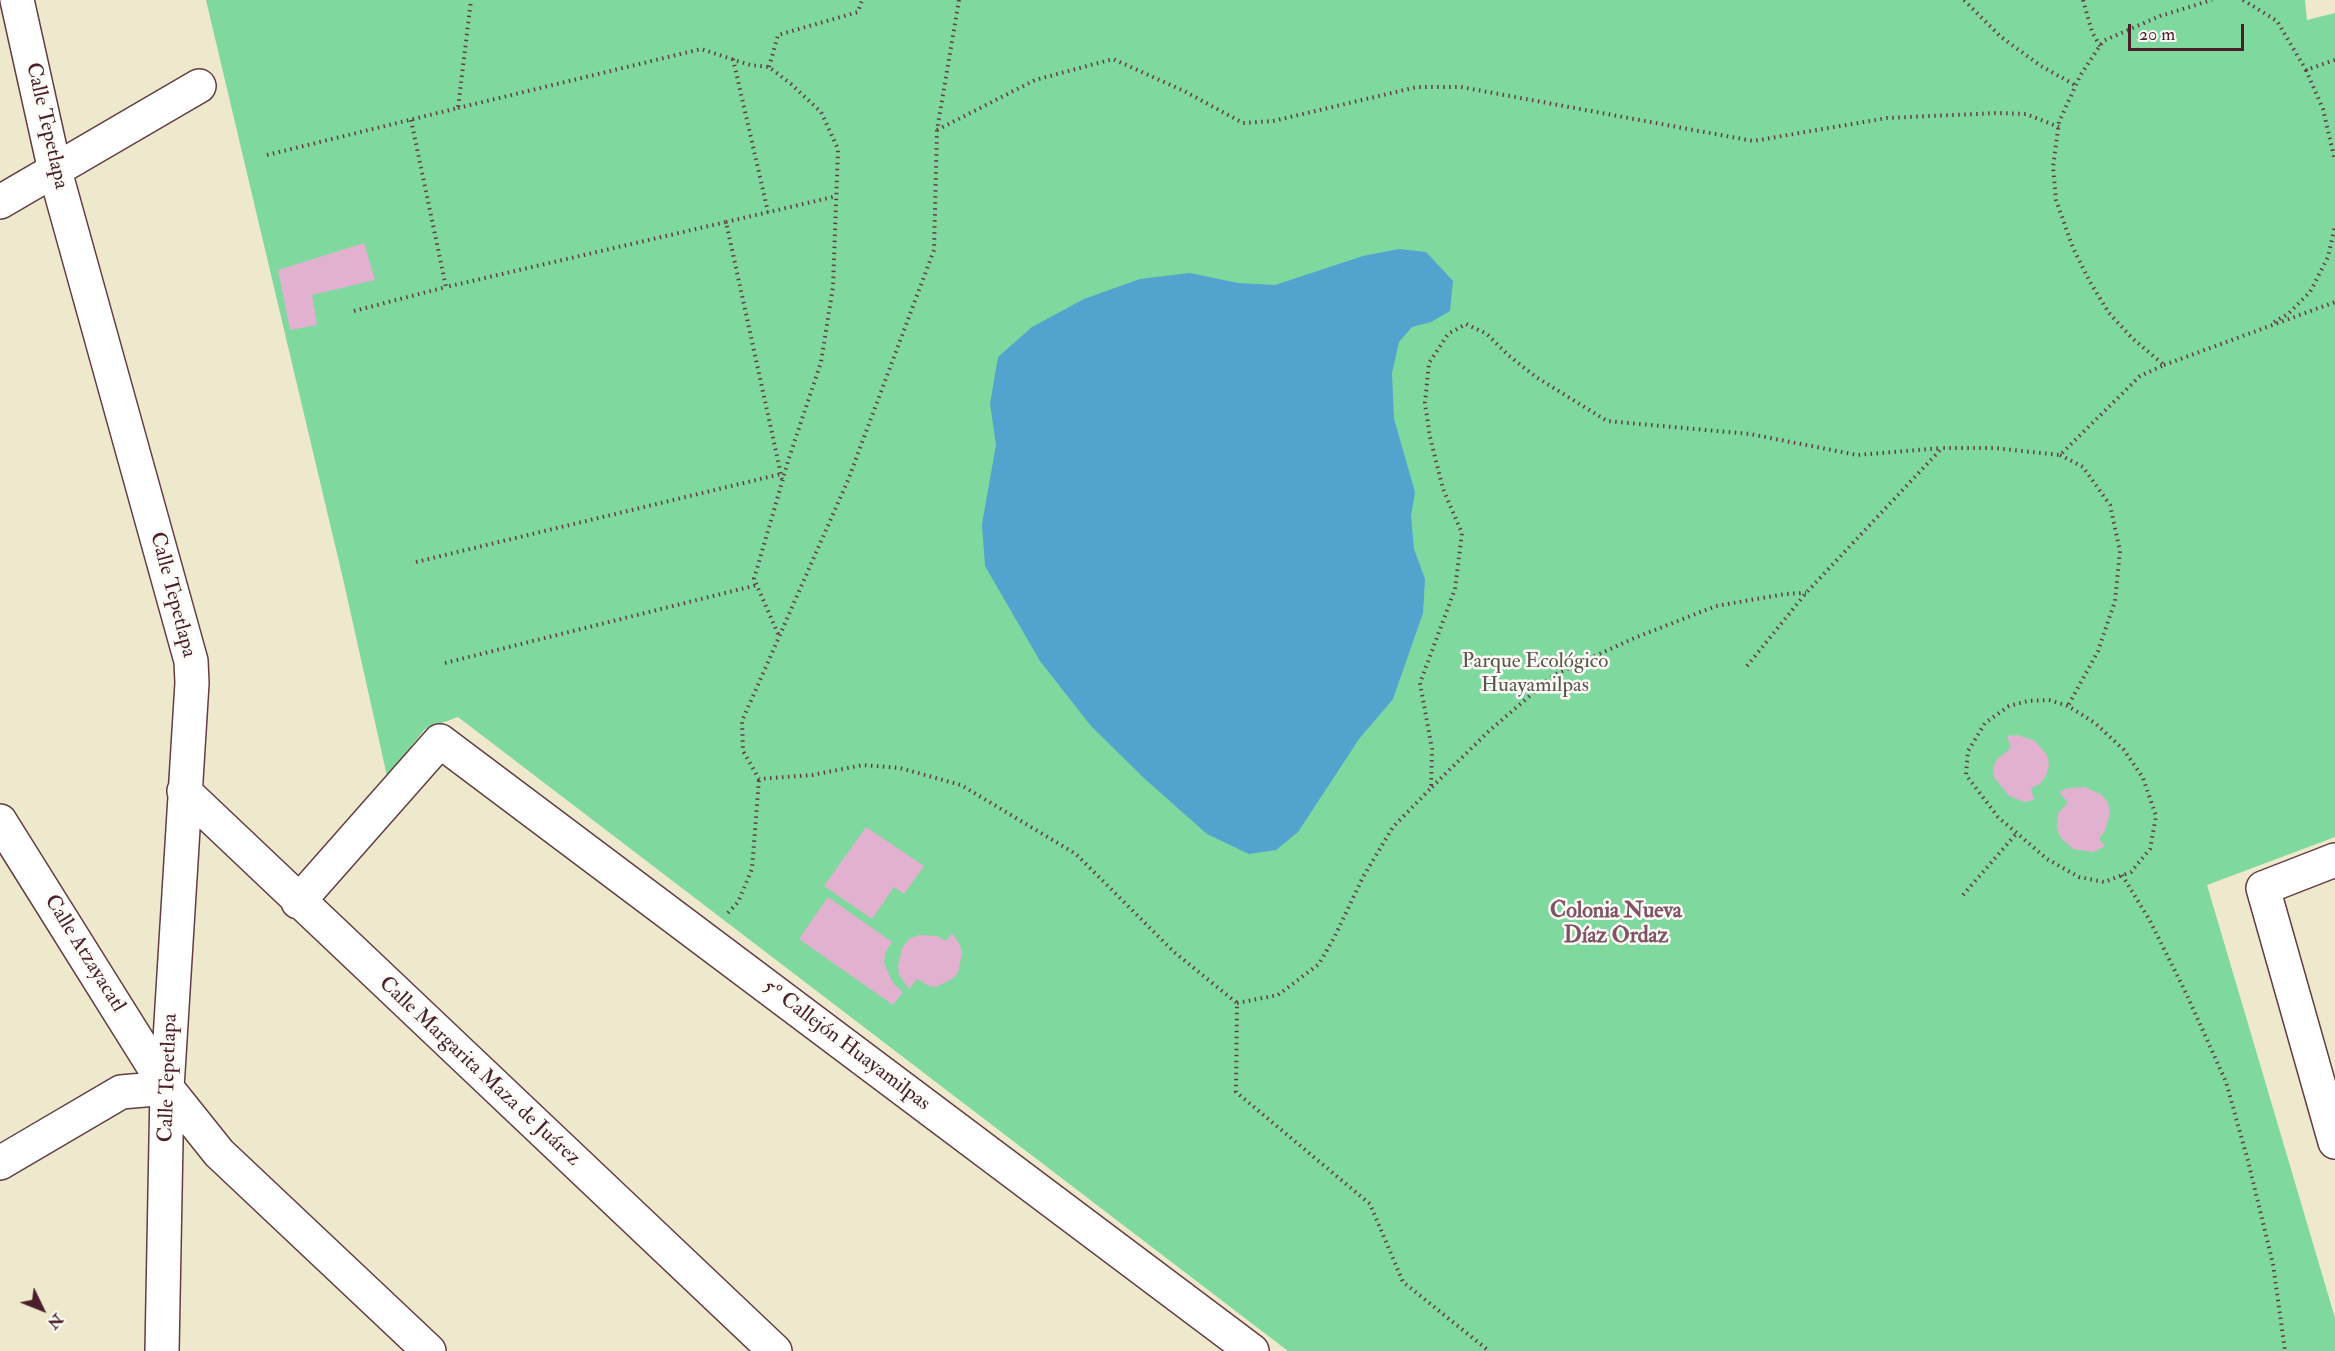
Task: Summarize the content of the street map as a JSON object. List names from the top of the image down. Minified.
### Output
{"streets":{"street":["Calle Tepetlapa","Calle Atzayacatl","5º Callejón Huayamilpas","Calle Margarita Maza de Juárez"]},"crossings":[["Calle Tepetlapa","Calle Atzayacatl"],["Calle Tepetlapa","Calle Margarita Maza de Juárez"],["5º Callejón Huayamilpas","Calle Margarita Maza de Juárez"]],"districts":["Colonia Nueva Díaz Ordaz"],"parks":["Parque Ecológico Huayamilpas"],"scale_bar":"20 m","north":"bottom right"}
